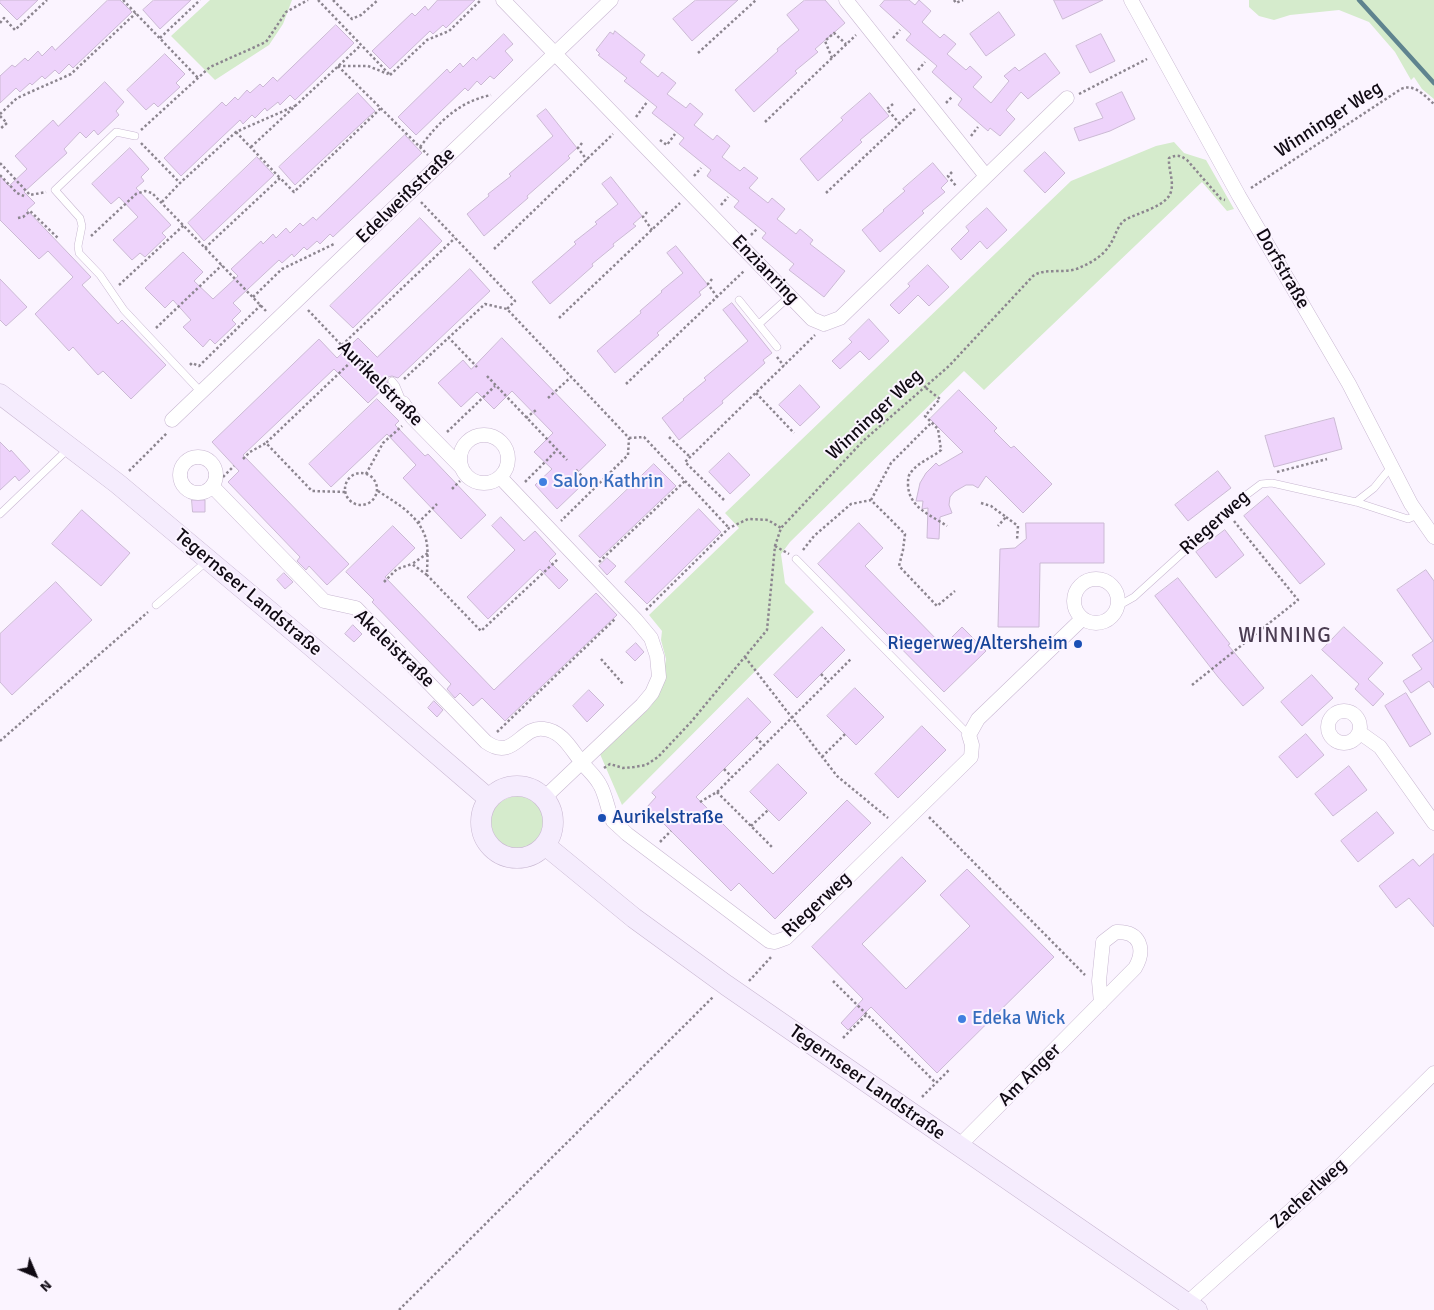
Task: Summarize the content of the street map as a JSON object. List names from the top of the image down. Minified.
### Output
{"streets":{"main road":["Tegernseer Landstraße"],"street":["Edelweißstraße","Dorfstraße","Enzianring","Aurikelstraße","Riegerweg","Akeleistraße","Am Anger","Zacherlweg"],"path":["Winninger Weg"]},"crossings":[["Winninger Weg","Dorfstraße"],["Winninger Weg","Riegerweg"],["Edelweißstraße","Enzianring"],["Edelweißstraße","Aurikelstraße"],["Dorfstraße","Riegerweg"],["Tegernseer Landstraße","Am Anger"],["Tegernseer Landstraße","Zacherlweg"]],"districts":["WINNING"],"places":["Salon Kathrin","Riegerweg/Altersheim","Aurikelstraße","Edeka Wick"],"north":"bottom right"}
